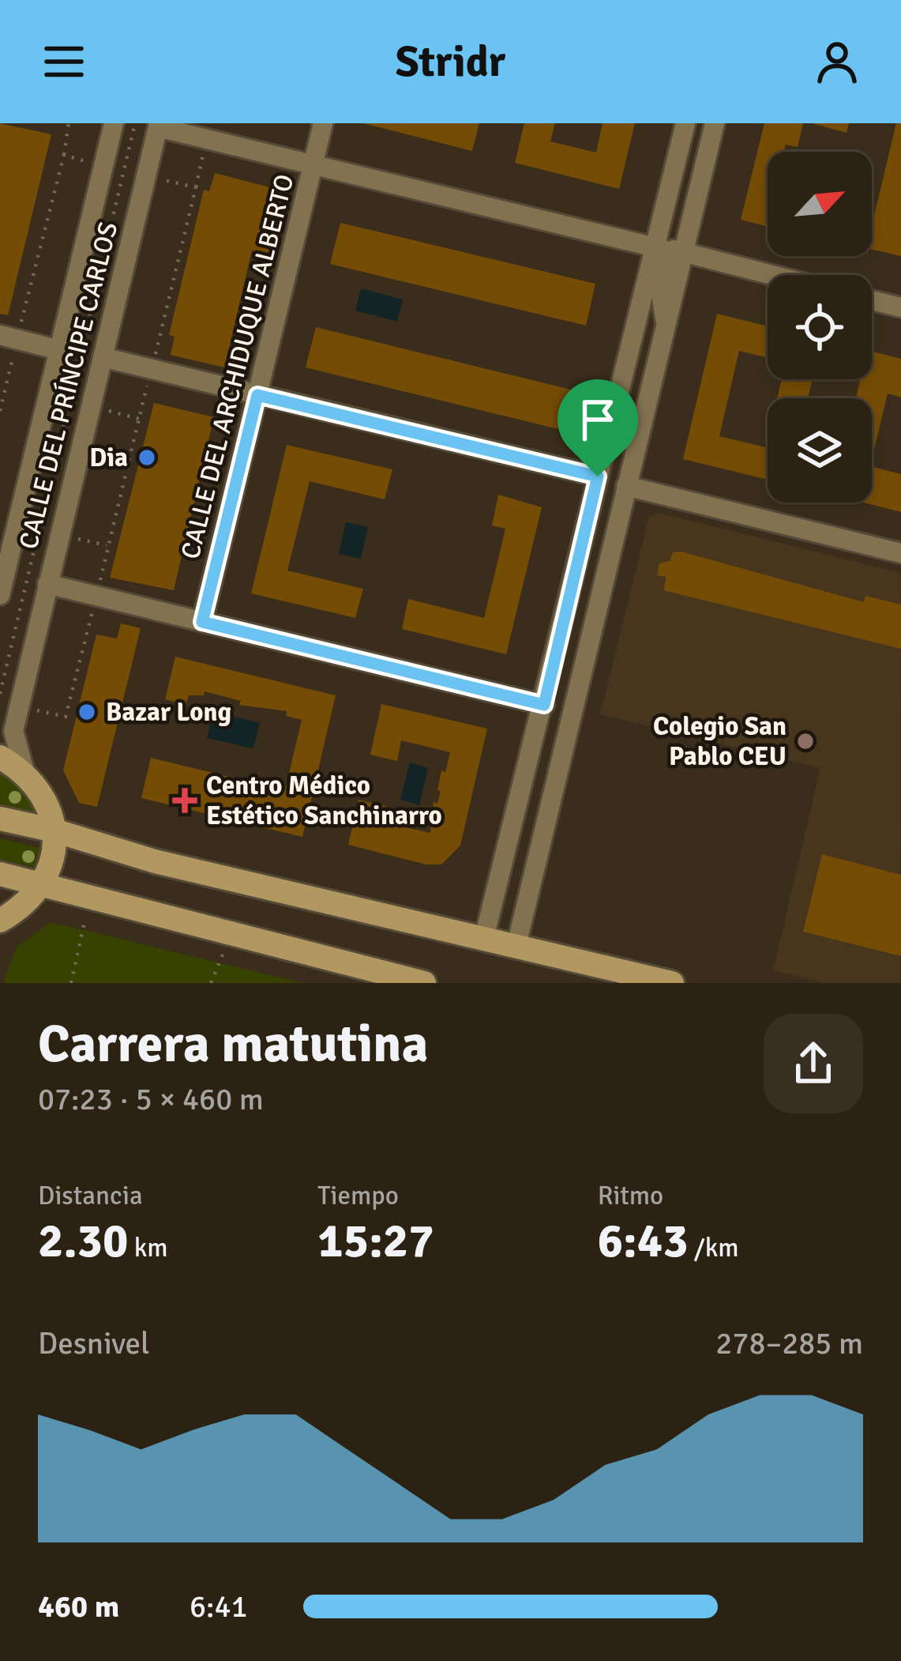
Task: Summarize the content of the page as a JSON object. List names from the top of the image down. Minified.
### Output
{"streets":{"street":["CALLE DEL ARCHIDUQUE ALBERTO","CALLE DEL PRÍNCIPE CARLOS"]},"places":{"other":["Dia","Bazar Long","Colegio San Pablo CEU"],"health":["Centro Médico Estético Sanchinarro"]},"north":"top right","page":{"header":"Stridr","heading":["Carrera matutina","07:23 · 5 × 460 m"],"stats":[["Distancia","2.30 km"],["Tiempo","15:27"],["Ritmo","6:43 /km"]],"chart":["Desnivel","278–285 m"],"list":[{"name":"460 m","note":"6:41"}]}}
